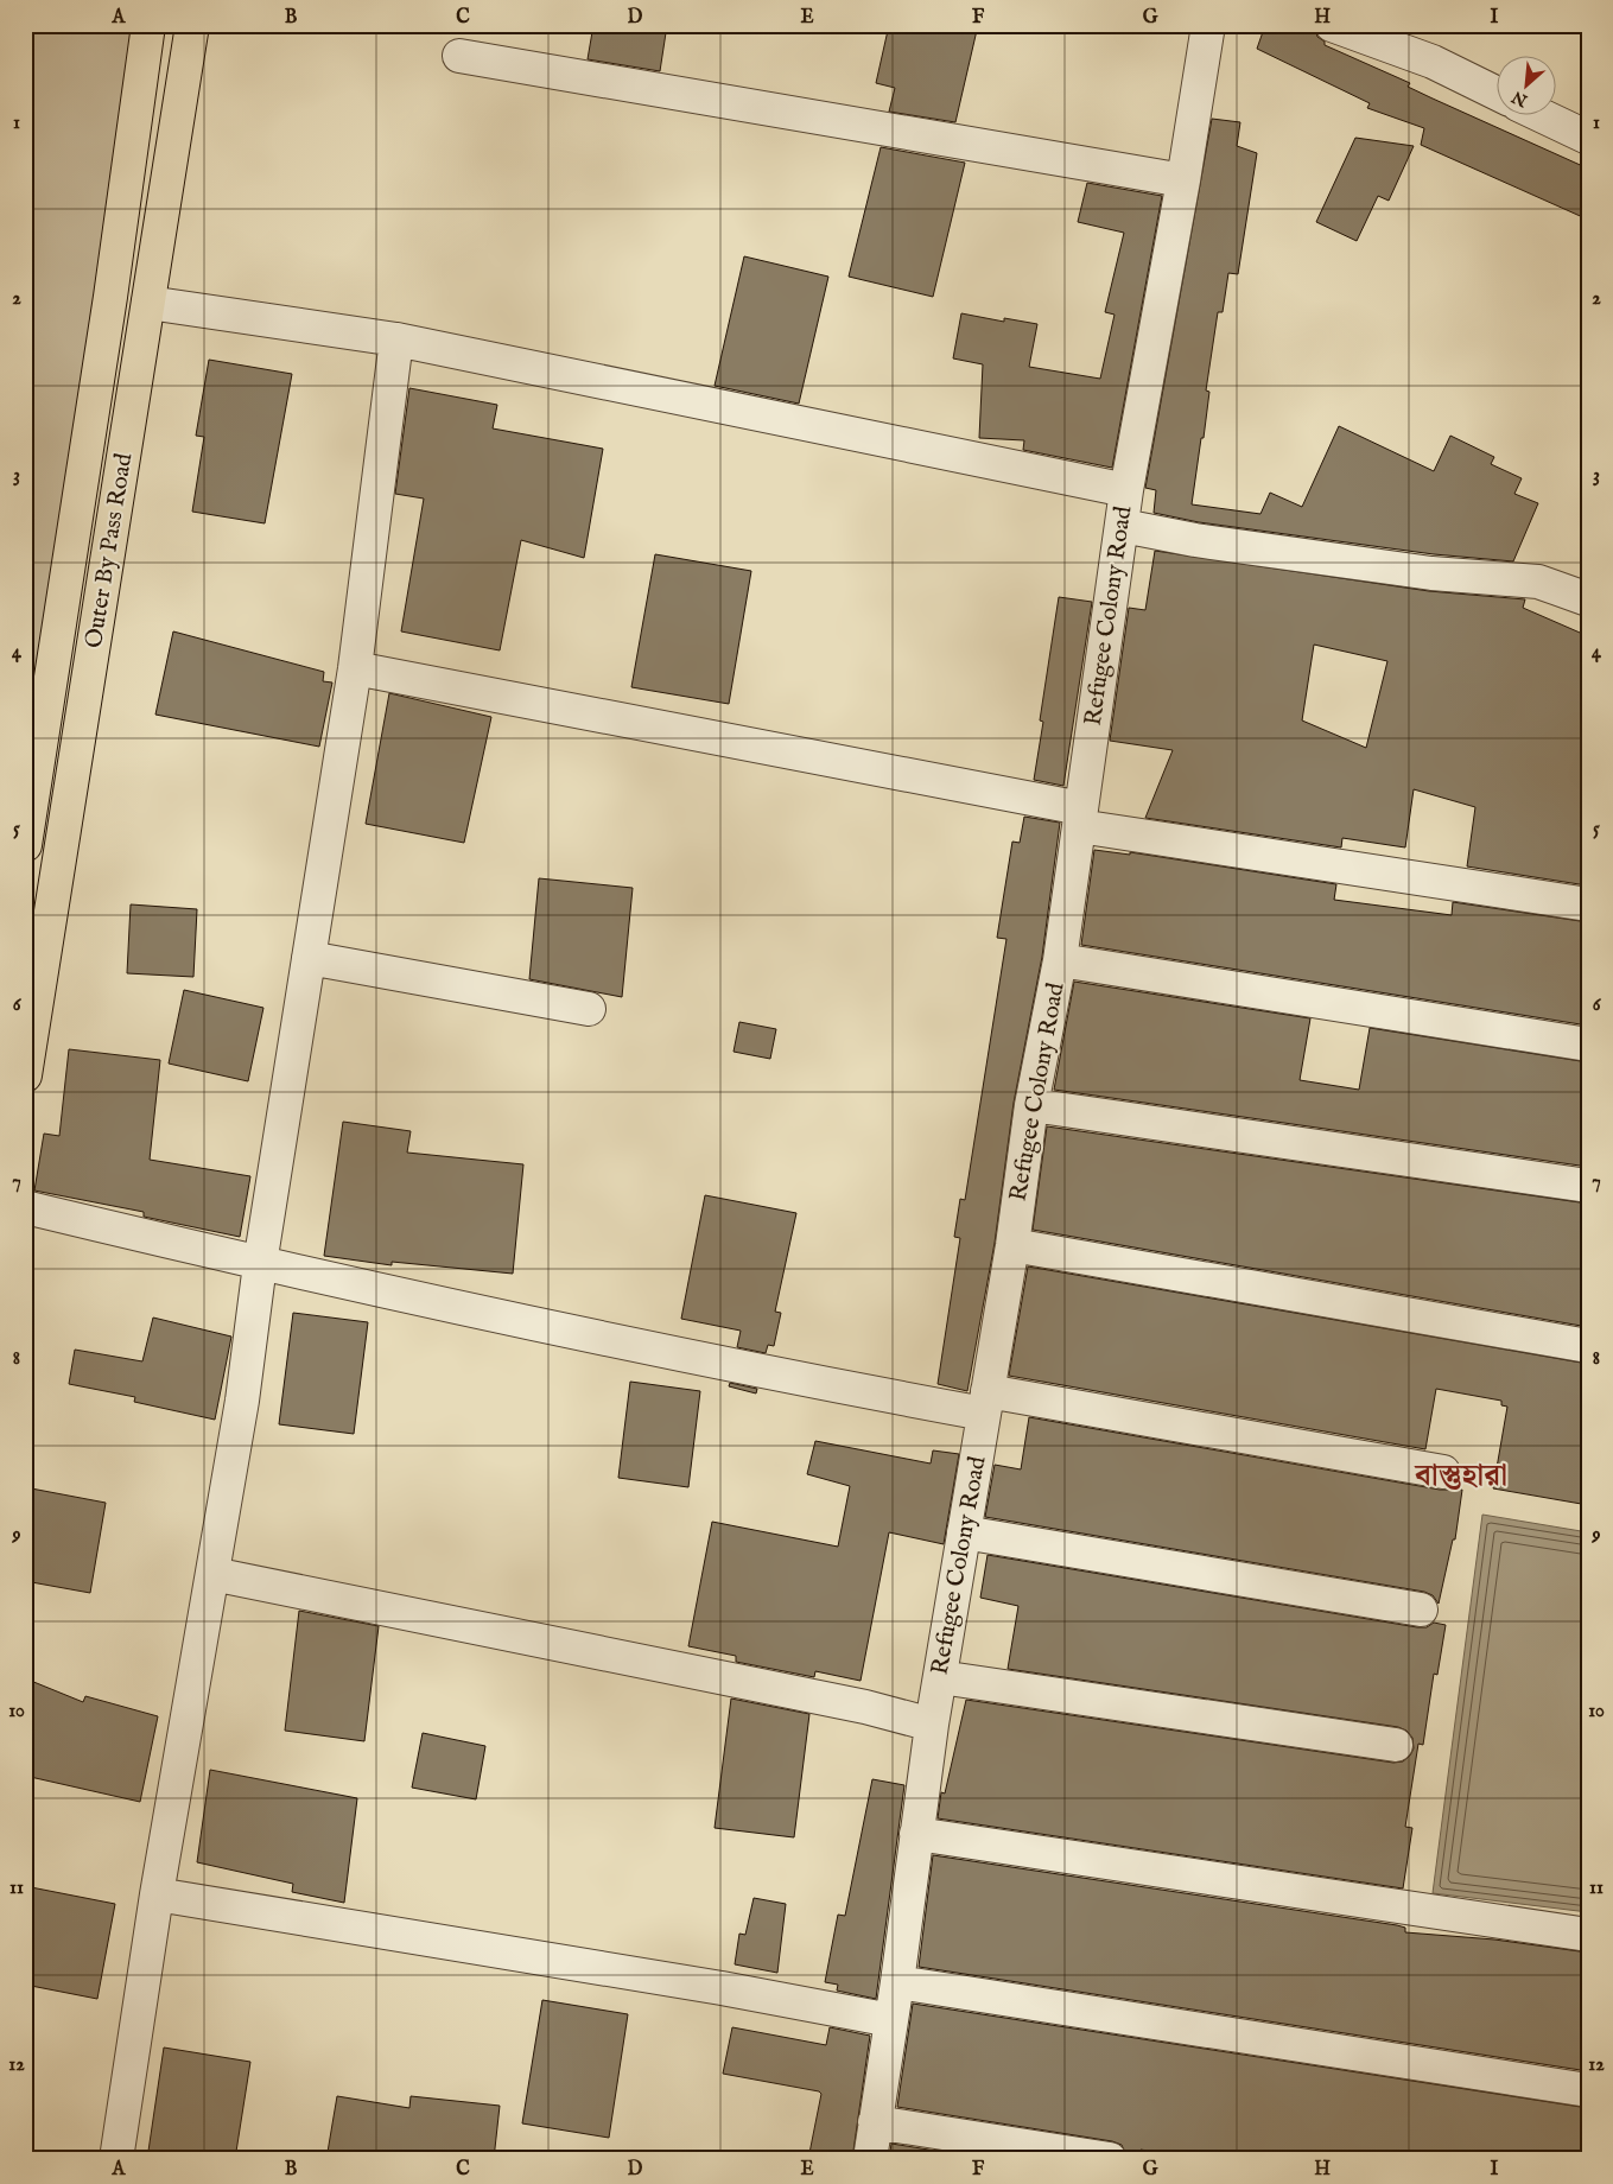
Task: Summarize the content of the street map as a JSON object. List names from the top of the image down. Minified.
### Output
{"streets":{"main road":["Outer By Pass Road"],"street":["Refugee Colony Road"]},"districts":["বাস্তুহারা"],"north":"bottom left","grid":{"columns":["A","B","C","D","E","F","G","H","I"],"rows":["1","2","3","4","5","6","7","8","9","10","11","12"]}}
